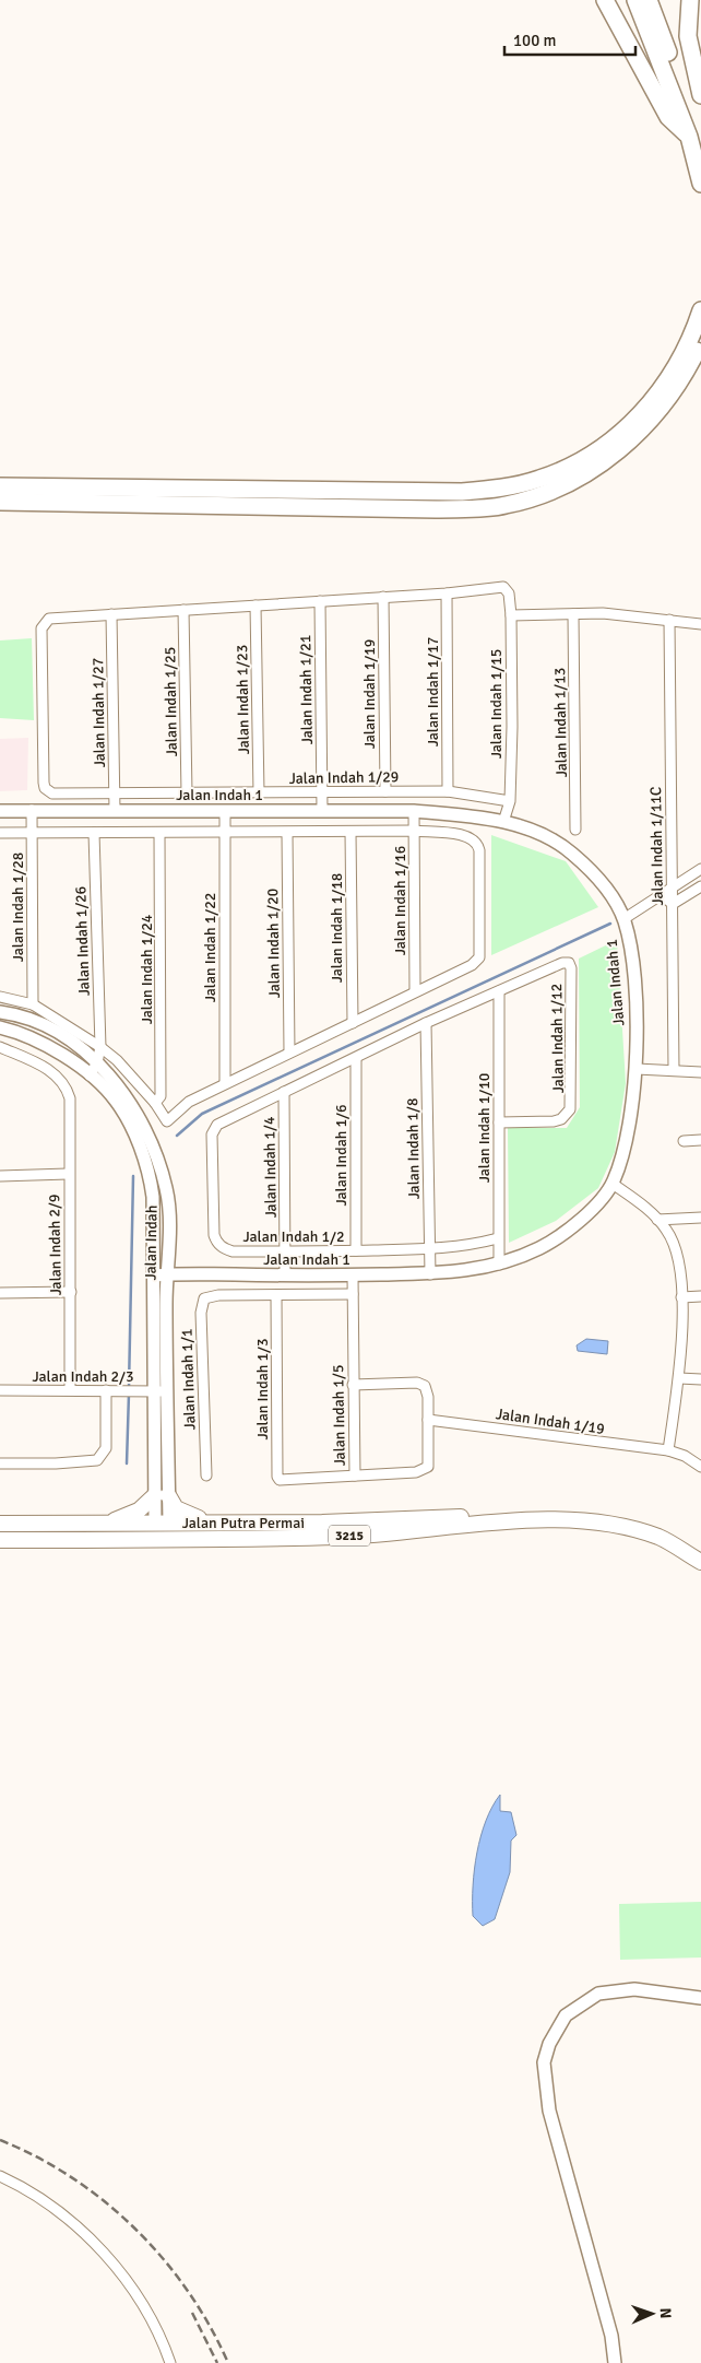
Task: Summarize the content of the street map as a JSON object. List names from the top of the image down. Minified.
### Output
{"streets":{"main road":["Jalan Putra Permai","3215"],"street":["Jalan Indah 1/21","Jalan Indah 1/17","Jalan Indah 1/19","Jalan Indah 1/23","Jalan Indah 1/25","Jalan Indah 1/15","Jalan Indah 1/27","Jalan Indah 1/13","Jalan Indah 1/29","Jalan Indah 1","Jalan Indah 1/11C","Jalan Indah 1/16","Jalan Indah 1/28","Jalan Indah 1/18","Jalan Indah 1/26","Jalan Indah 1/20","Jalan Indah 1/22","Jalan Indah 1/24","Jalan Indah 1/12","Jalan Indah 1/10","Jalan Indah 1/8","Jalan Indah 1/6","Jalan Indah 1/4","Jalan Indah 1/2","Jalan Indah","Jalan Indah 2/9","Jalan Indah 2/3","Jalan Indah 1/1","Jalan Indah 1/3","Jalan Indah 1/5"]},"crossings":[["Jalan Indah 1/21","Jalan Indah 1/29"],["Jalan Indah 1/21","Jalan Indah 1"],["Jalan Indah 1/17","Jalan Indah 1/15"],["Jalan Indah 1/17","Jalan Indah 1/29"],["Jalan Indah 1/19","Jalan Indah 1/29"],["Jalan Indah 1/19","Jalan Indah 1/5"],["Jalan Indah 1/23","Jalan Indah 1/29"],["Jalan Indah 1/25","Jalan Indah 1/29"],["Jalan Indah 1/15","Jalan Indah 1/29"],["Jalan Indah 1/15","Jalan Indah 1"],["Jalan Indah 1/27","Jalan Indah 1/29"],["Jalan Indah 1/27","Jalan Indah 1"],["Jalan Indah 1","Jalan Indah 1/16"],["Jalan Indah 1","Jalan Indah 1/28"],["Jalan Indah 1","Jalan Indah 1/22"],["Jalan Indah 1","Jalan Indah 1/10"],["Jalan Indah 1","Jalan Indah 1/8"],["Jalan Indah 1","Jalan Indah 1/4"],["Jalan Indah 1","Jalan Indah"],["Jalan Indah 1","Jalan Indah 1/5"],["Jalan Indah 1/26","Jalan Indah"],["Jalan Indah 1/12","Jalan Indah 1/10"],["Jalan Indah 1/10","Jalan Indah 1/2"],["Jalan Indah 1/8","Jalan Indah 1/2"],["Jalan Indah 1/6","Jalan Indah 1/2"],["Jalan Indah 1/4","Jalan Indah 1/2"],["Jalan Indah","Jalan Indah 2/3"],["Jalan Indah","Jalan Putra Permai"],["Jalan Indah 2/9","Jalan Indah 2/3"],["Jalan Indah 1/1","Jalan Indah 1/3"],["Jalan Indah 1/3","Jalan Indah 1/5"]],"scale_bar":"100 m","north":"right"}
